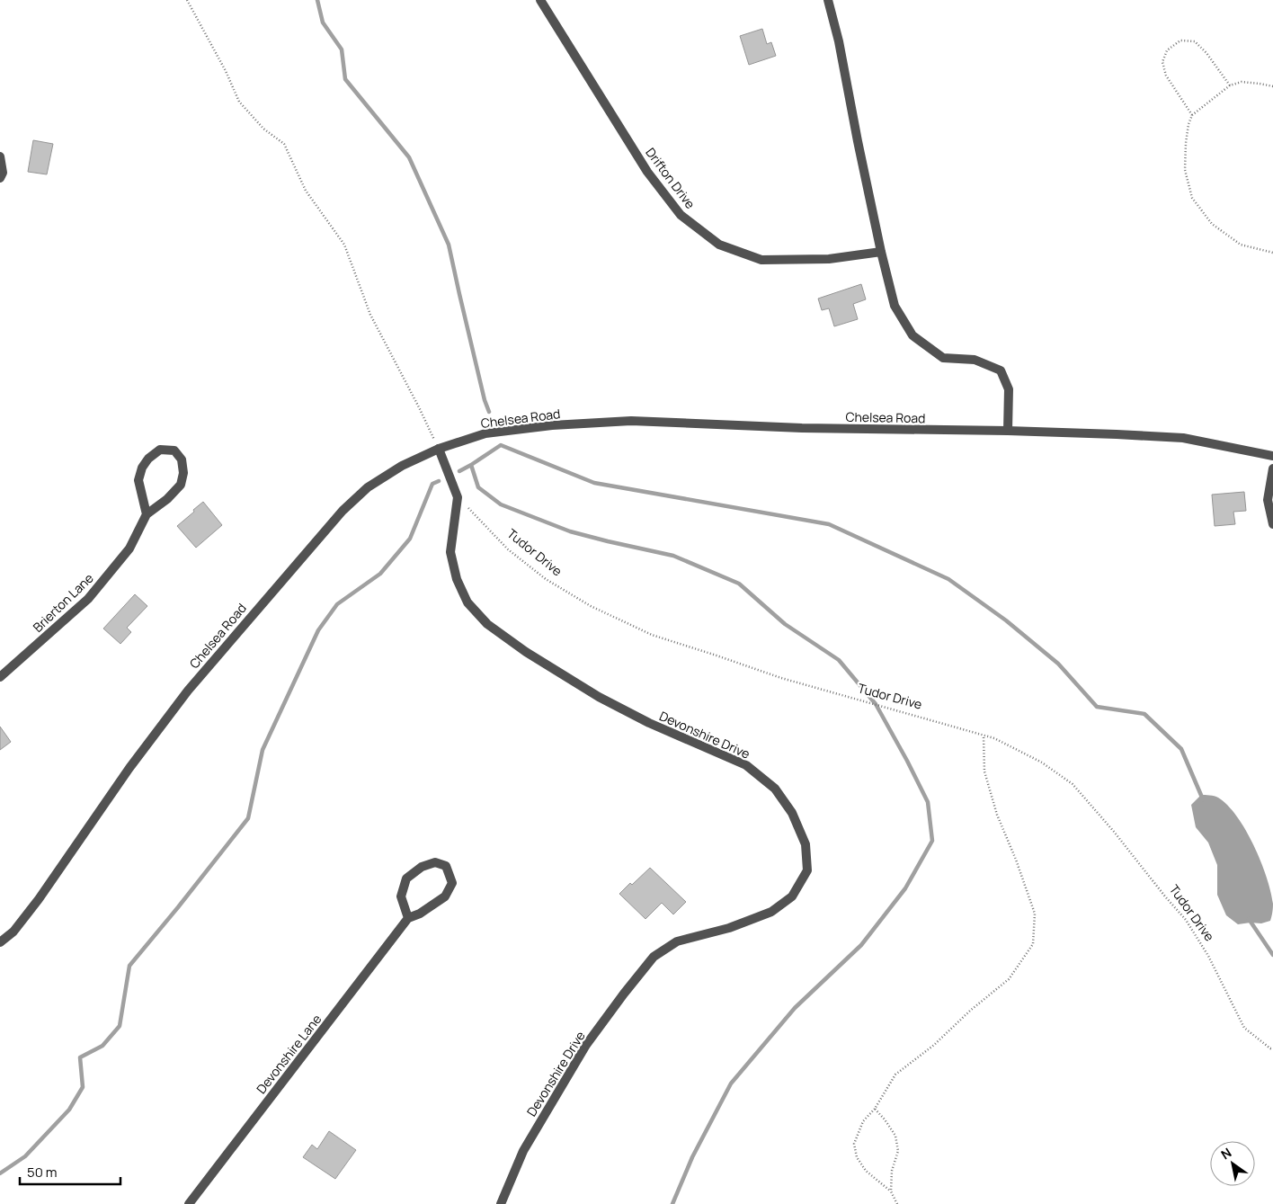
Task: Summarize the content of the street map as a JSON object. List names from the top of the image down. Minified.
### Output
{"streets":{"street":["Drifton Drive","Chelsea Road","Brierton Lane","Devonshire Drive","Devonshire Lane"],"path":["Tudor Drive"]},"crossings":[["Tudor Drive","Devonshire Drive"]],"scale_bar":"50 m","north":"top left"}
